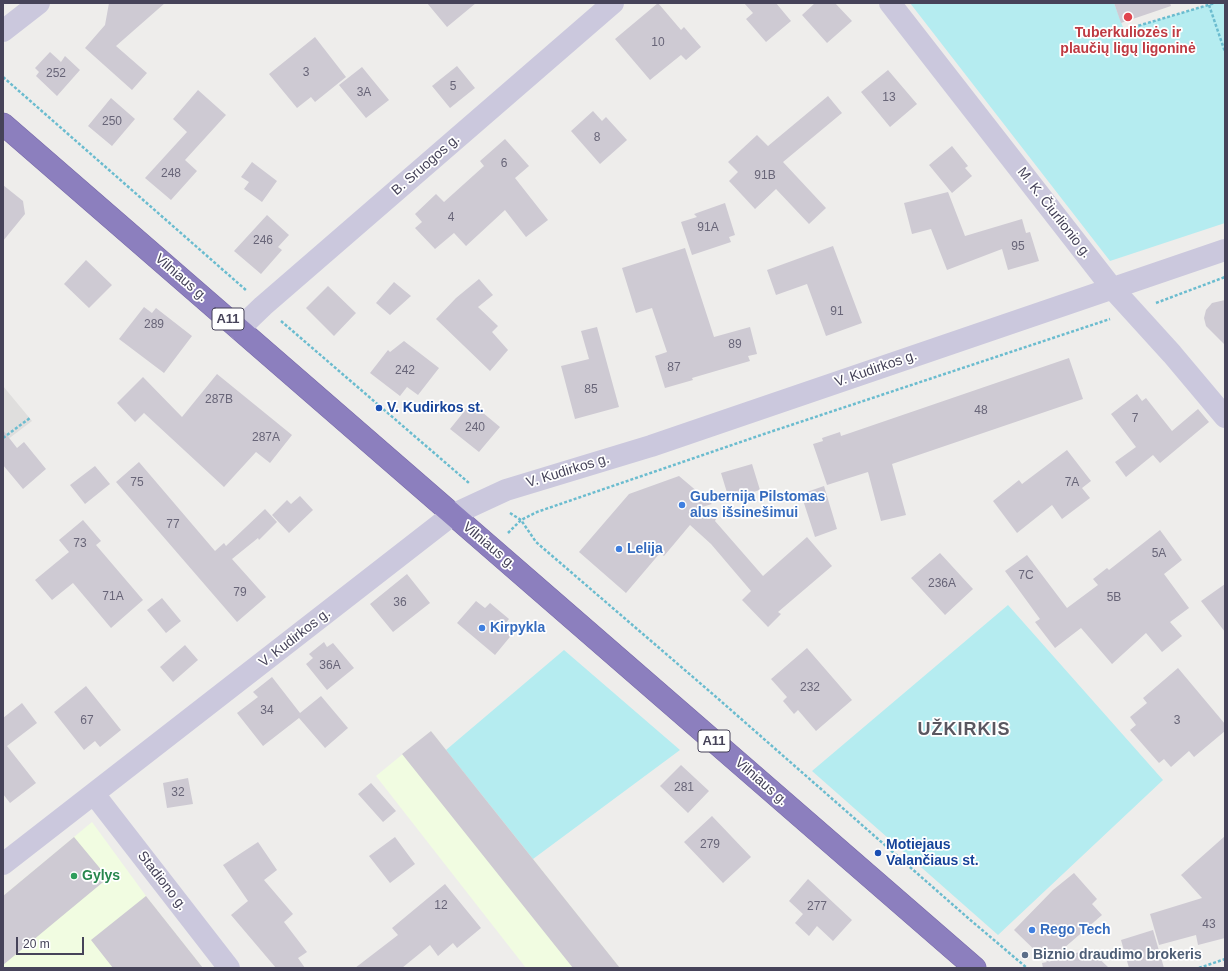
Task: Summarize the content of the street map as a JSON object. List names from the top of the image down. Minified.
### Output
{"streets":{"highway":["Vilniaus g.","A11"],"street":["B. Sruogos g.","M. K. Čiurlionio g.","V. Kudirkos g.","Stadiono g."]},"crossings":[["B. Sruogos g.","Vilniaus g."],["M. K. Čiurlionio g.","V. Kudirkos g."],["Vilniaus g.","V. Kudirkos g."],["V. Kudirkos g.","Stadiono g."]],"districts":["UŽKIRKIS"],"places":["Tuberkuliozės ir plaučių ligų ligoninė","V. Kudirkos st.","Gubernija Pilstomas alus išsinešimui","Lelija","Kirpykla","Motiejaus Valančiaus st.","Gylys","Rego Tech","Biznio draudimo brokeris"],"house_numbers":["10","3","252","5","3A","13","250","8","6","248","91B","4","91A","246","95","91","289","89","87","242","85","287B","48","7","240","287A","75","7A","77","73","5A","7C","236A","79","71A","5B","36","36A","232","34","67","3","281","32","279","12","277","43"],"scale_bar":"20 m"}
